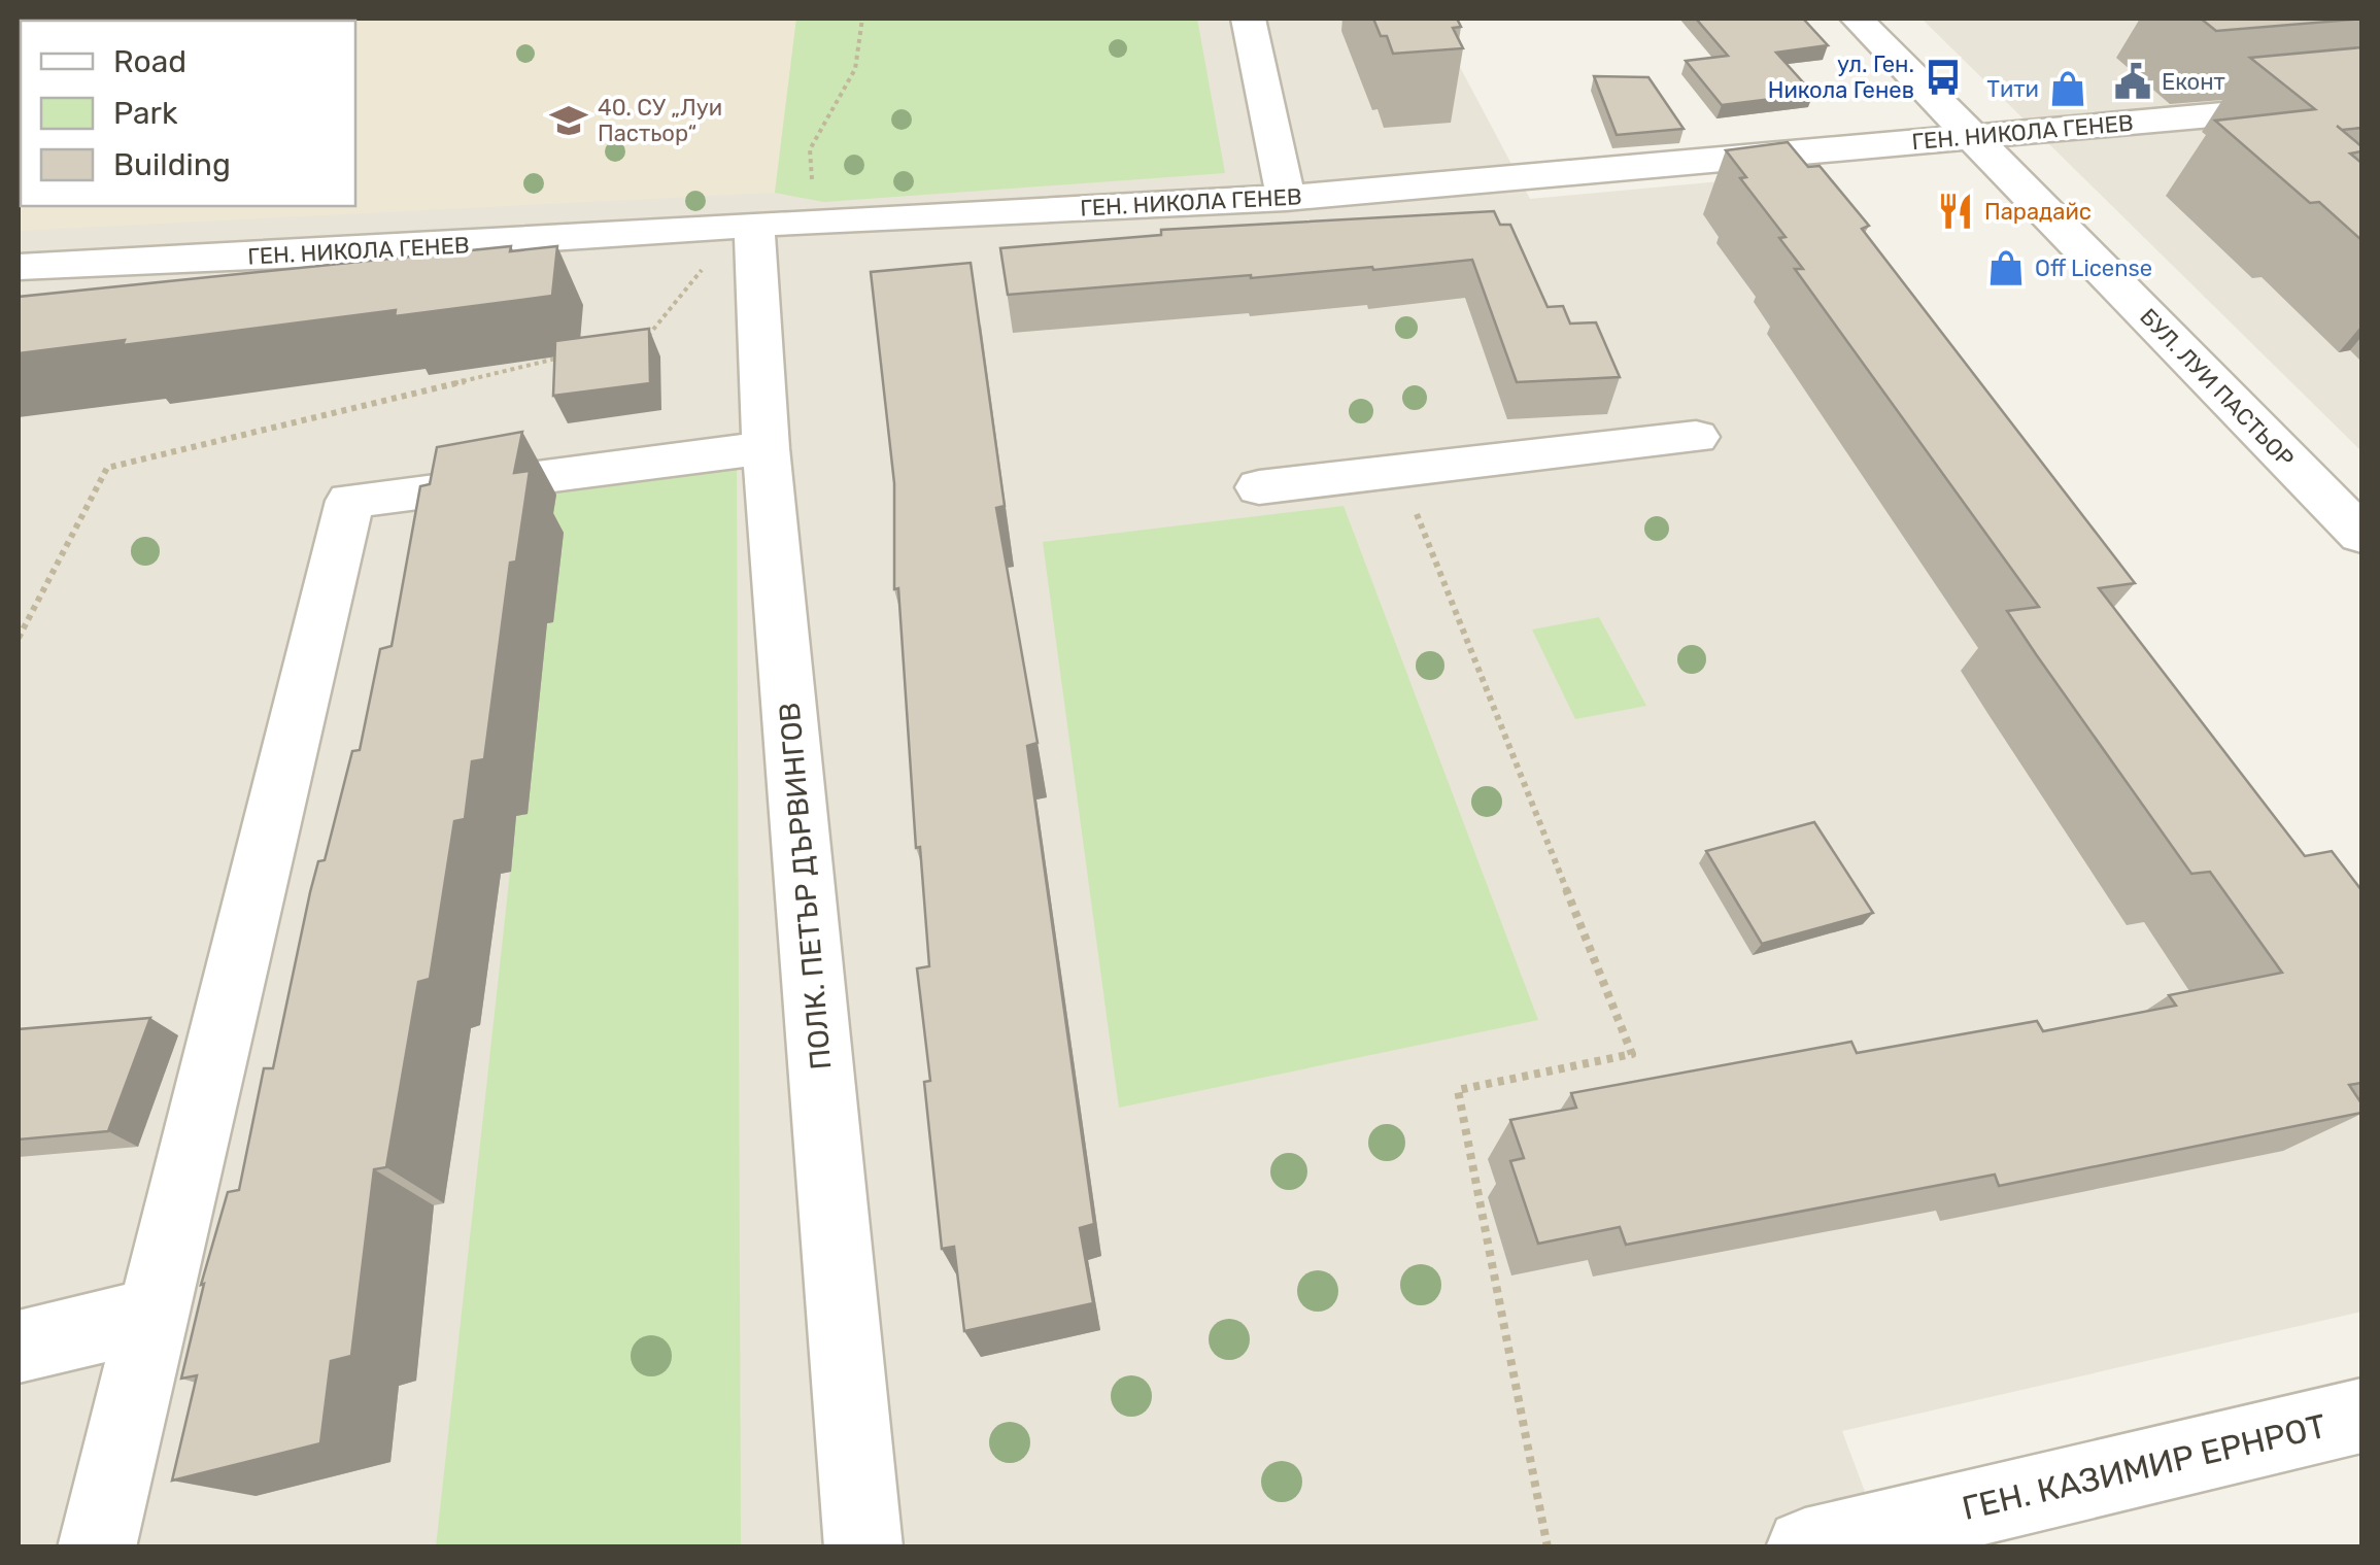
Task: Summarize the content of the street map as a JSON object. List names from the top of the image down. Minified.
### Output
{"streets":{"street":["ГЕН. НИКОЛА ГЕНЕВ","БУЛ. ЛУИ ПАСТЬОР","ПОЛК. ПЕТЪР ДЪРВИНГОВ","ГЕН. КАЗИМИР ЕРНРОТ"]},"crossings":[["ГЕН. НИКОЛА ГЕНЕВ","БУЛ. ЛУИ ПАСТЬОР"],["ГЕН. НИКОЛА ГЕНЕВ","ПОЛК. ПЕТЪР ДЪРВИНГОВ"]],"places":{"bus stop":["ул. Ген. Никола Генев"],"public building":["Еконт"],"shop":["Тити","Off License"],"school or university":["40. СУ „Луи Пастьор“"],"restaurant":["Парадайс"]},"legend":["Road","Park","Building"]}
